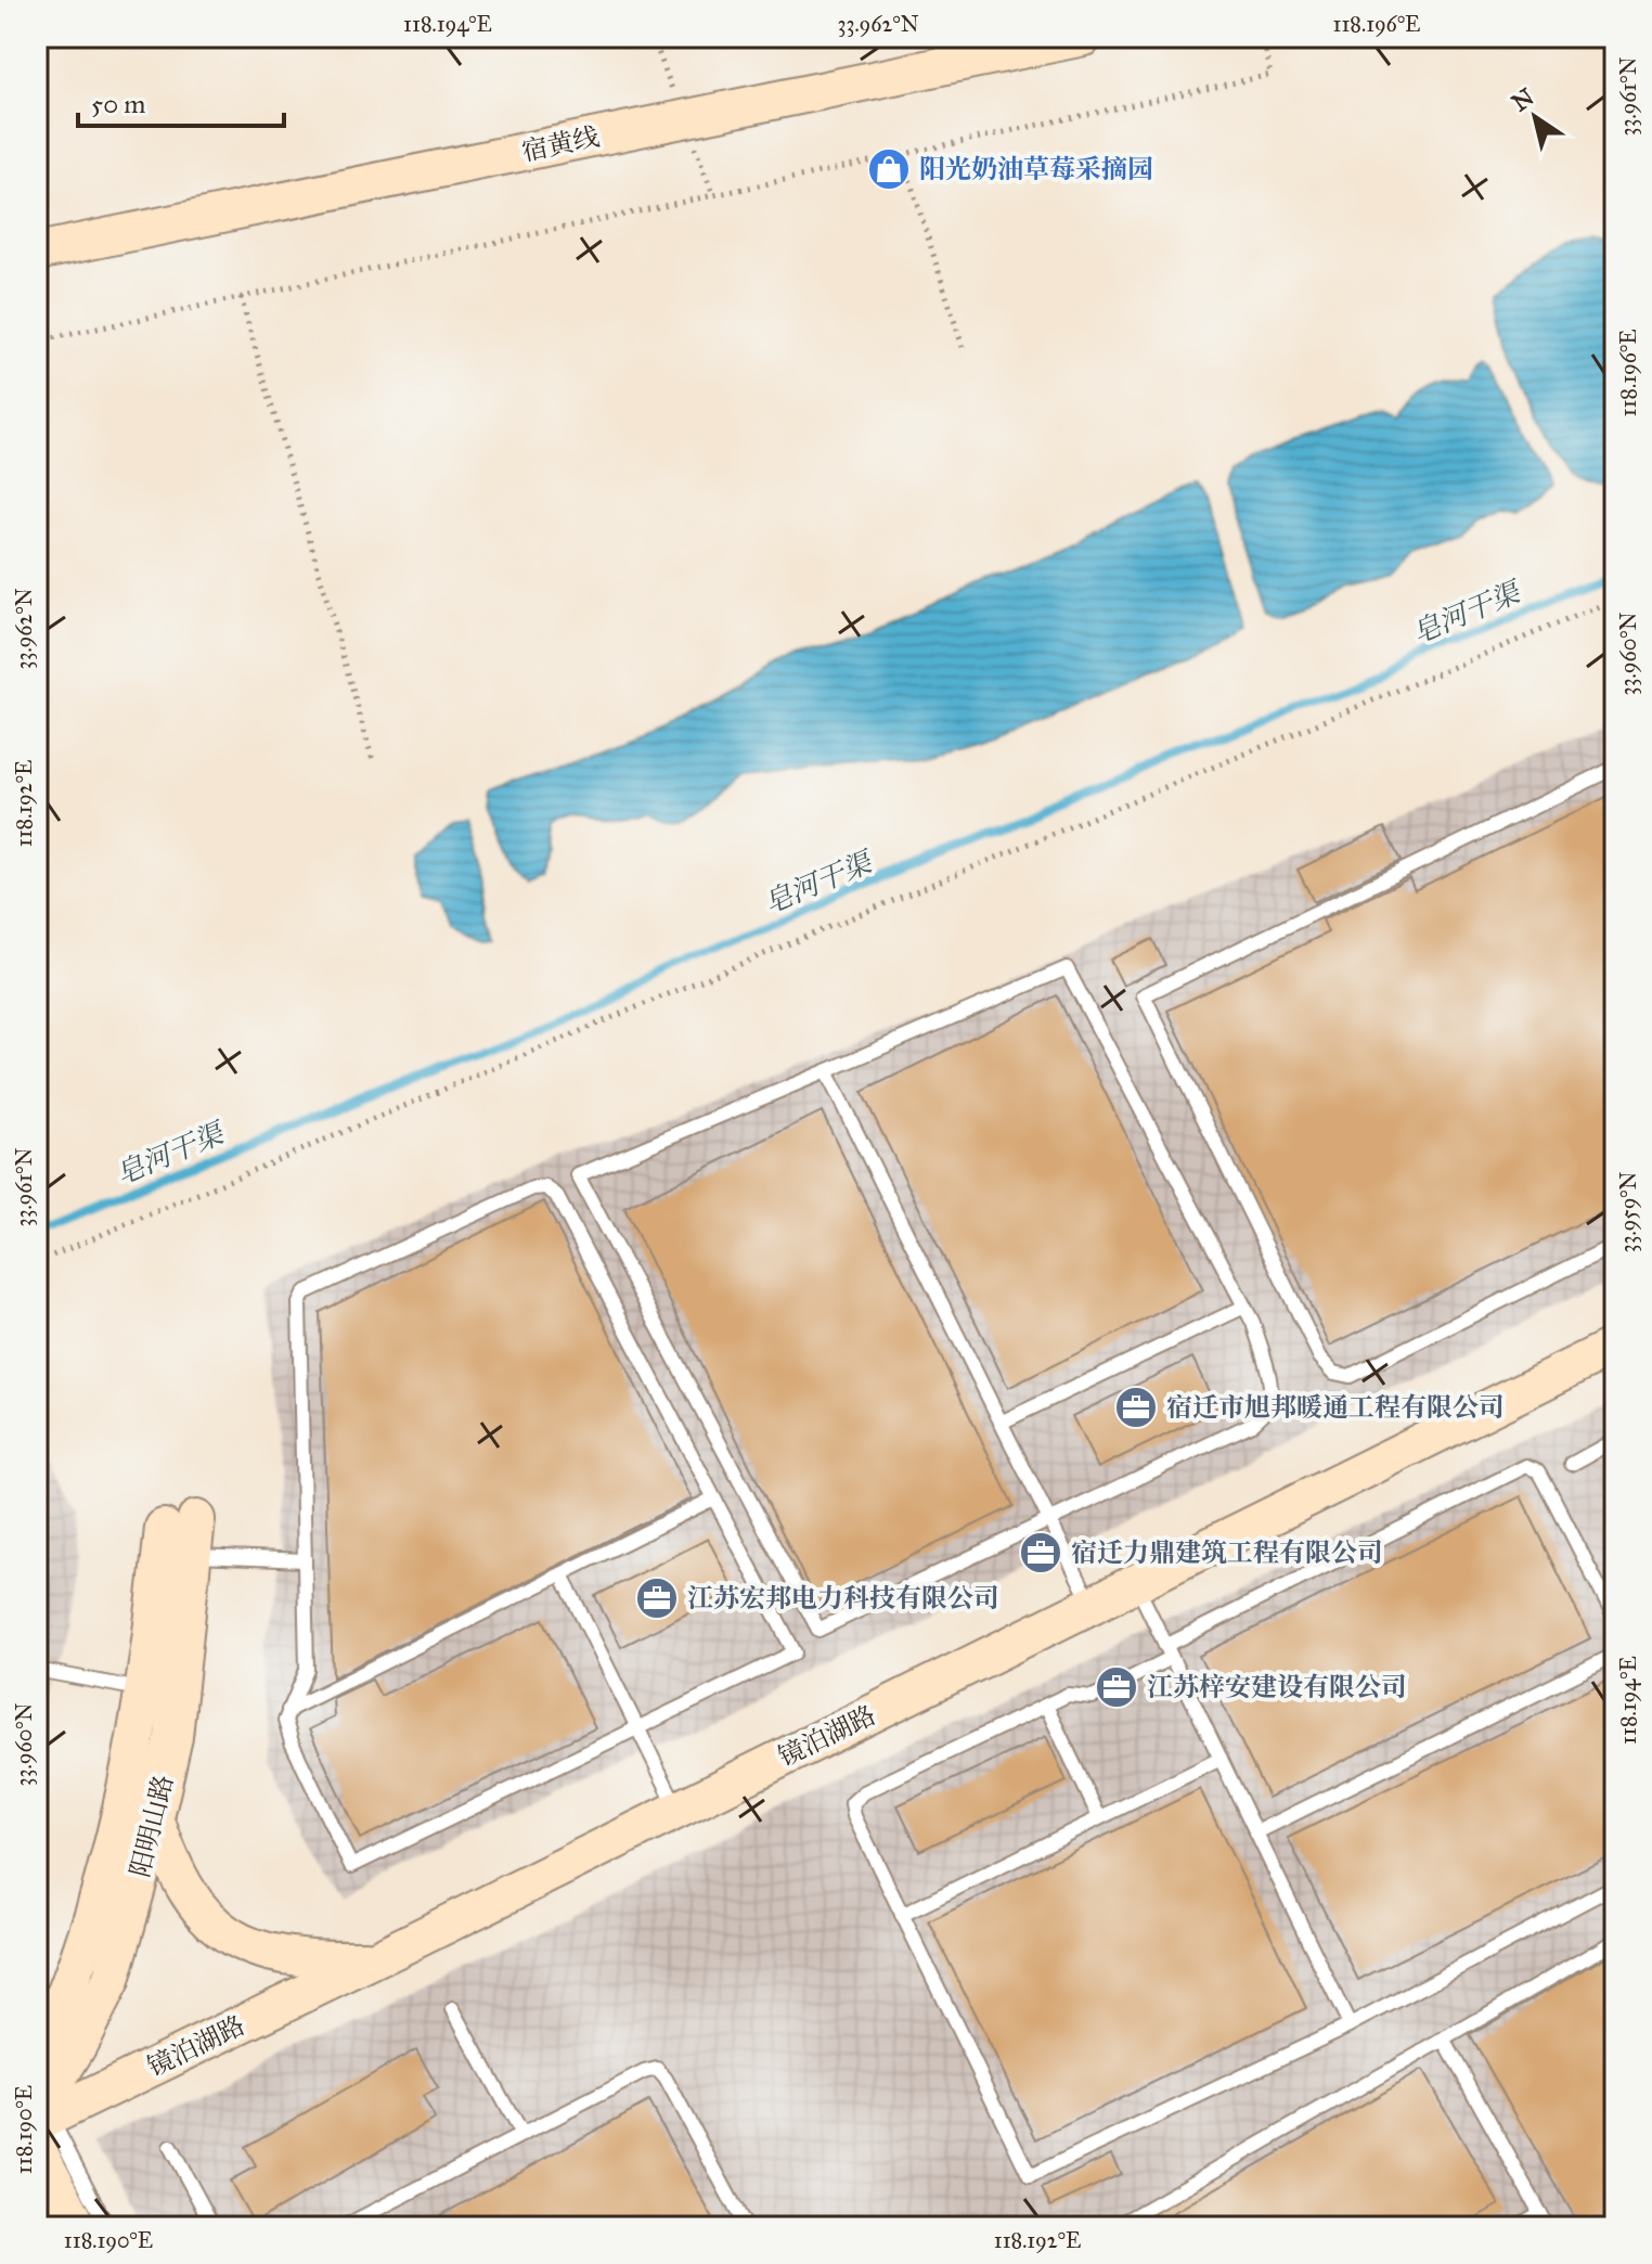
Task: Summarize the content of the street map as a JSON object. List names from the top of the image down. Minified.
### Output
{"streets":{"main road":["宿黄线","镜泊湖路","阳明山路"]},"crossings":[["镜泊湖路","阳明山路"]],"water":["皂河干渠"],"places":{"shop":["阳光奶油草莓采摘园"],"office":["宿迁市旭邦暖通工程有限公司","宿迁力鼎建筑工程有限公司","江苏宏邦电力科技有限公司","江苏梓安建设有限公司"]},"scale_bar":"50 m","north":"top left","coordinates":["118.194°E","33.962°N","118.196°E","33.961°N","33.960°N","118.192°E","33.959°N","118.190°E"]}
